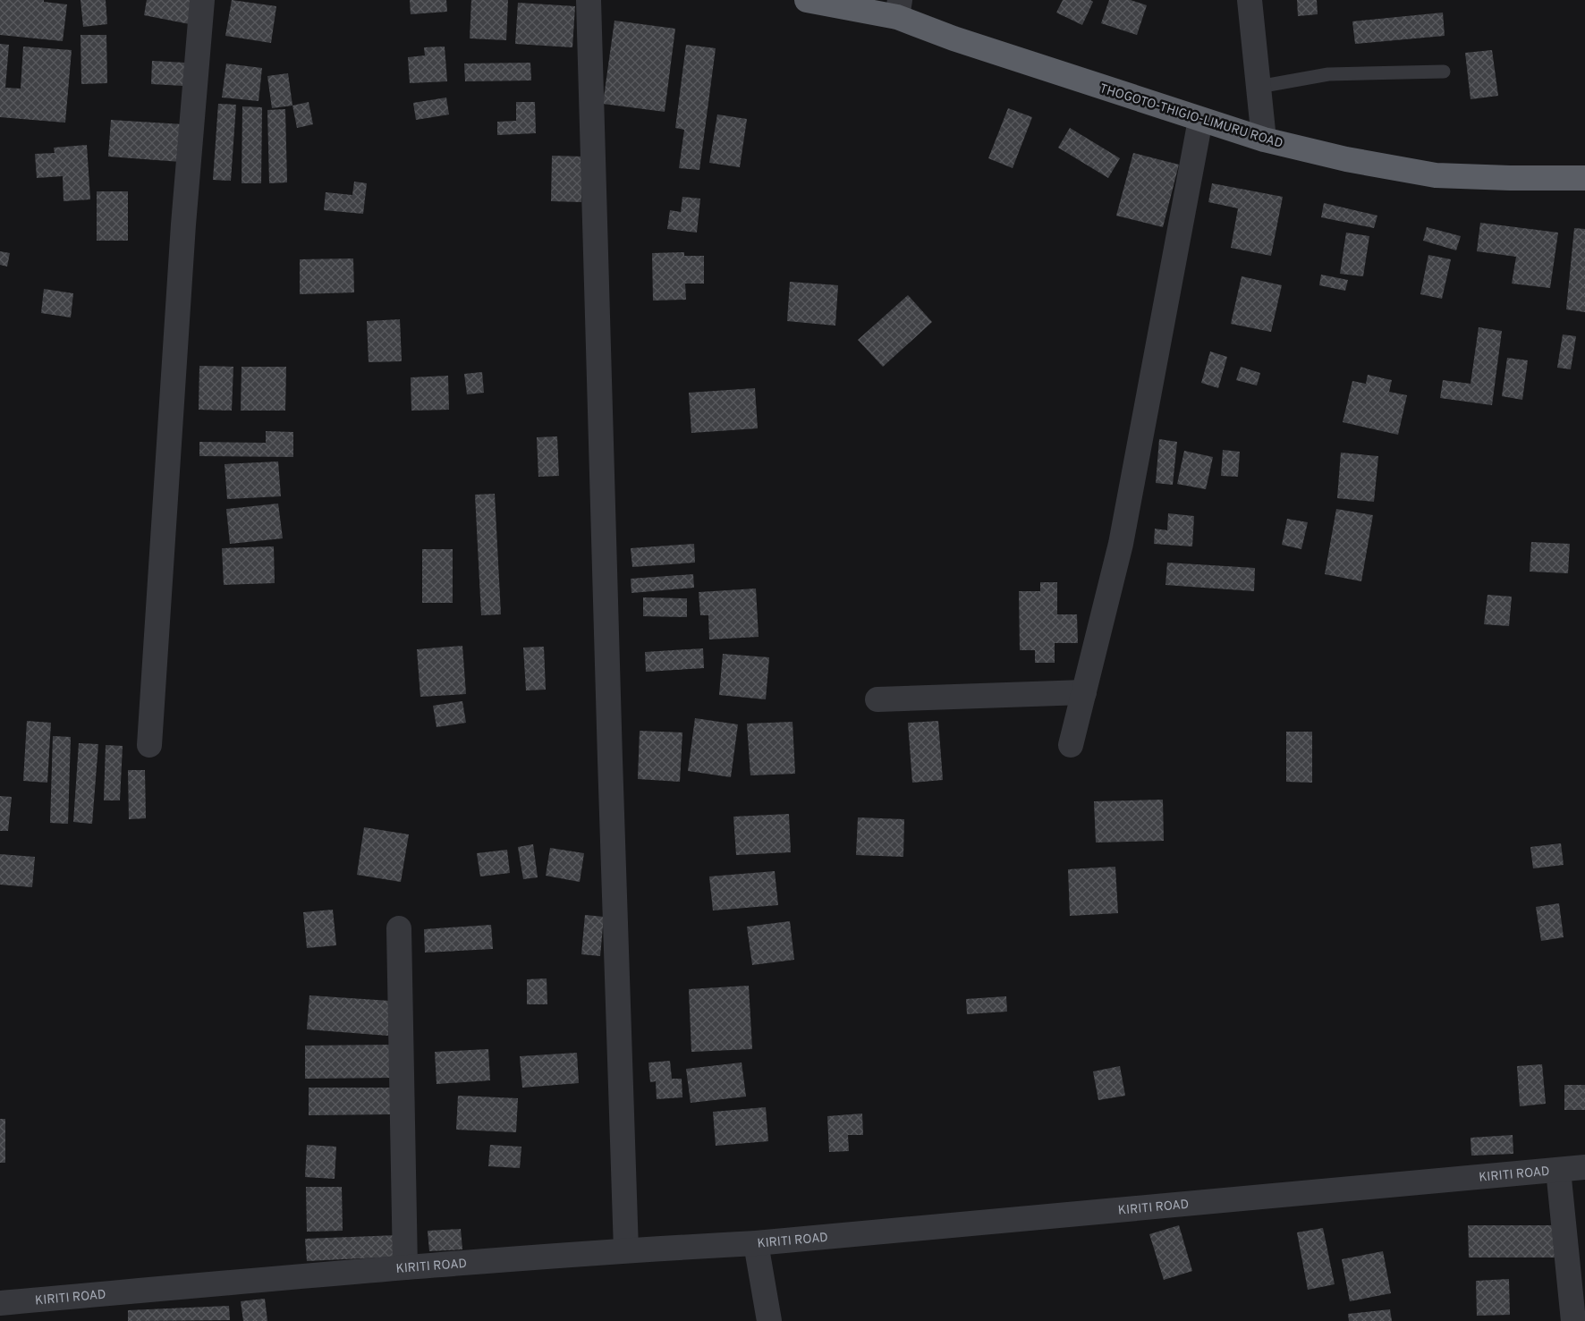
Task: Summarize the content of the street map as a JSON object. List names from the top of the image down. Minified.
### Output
{"streets":{"highway":["THOGOTO-THIGIO-LIMURU ROAD"],"street":["KIRITI ROAD"]}}
